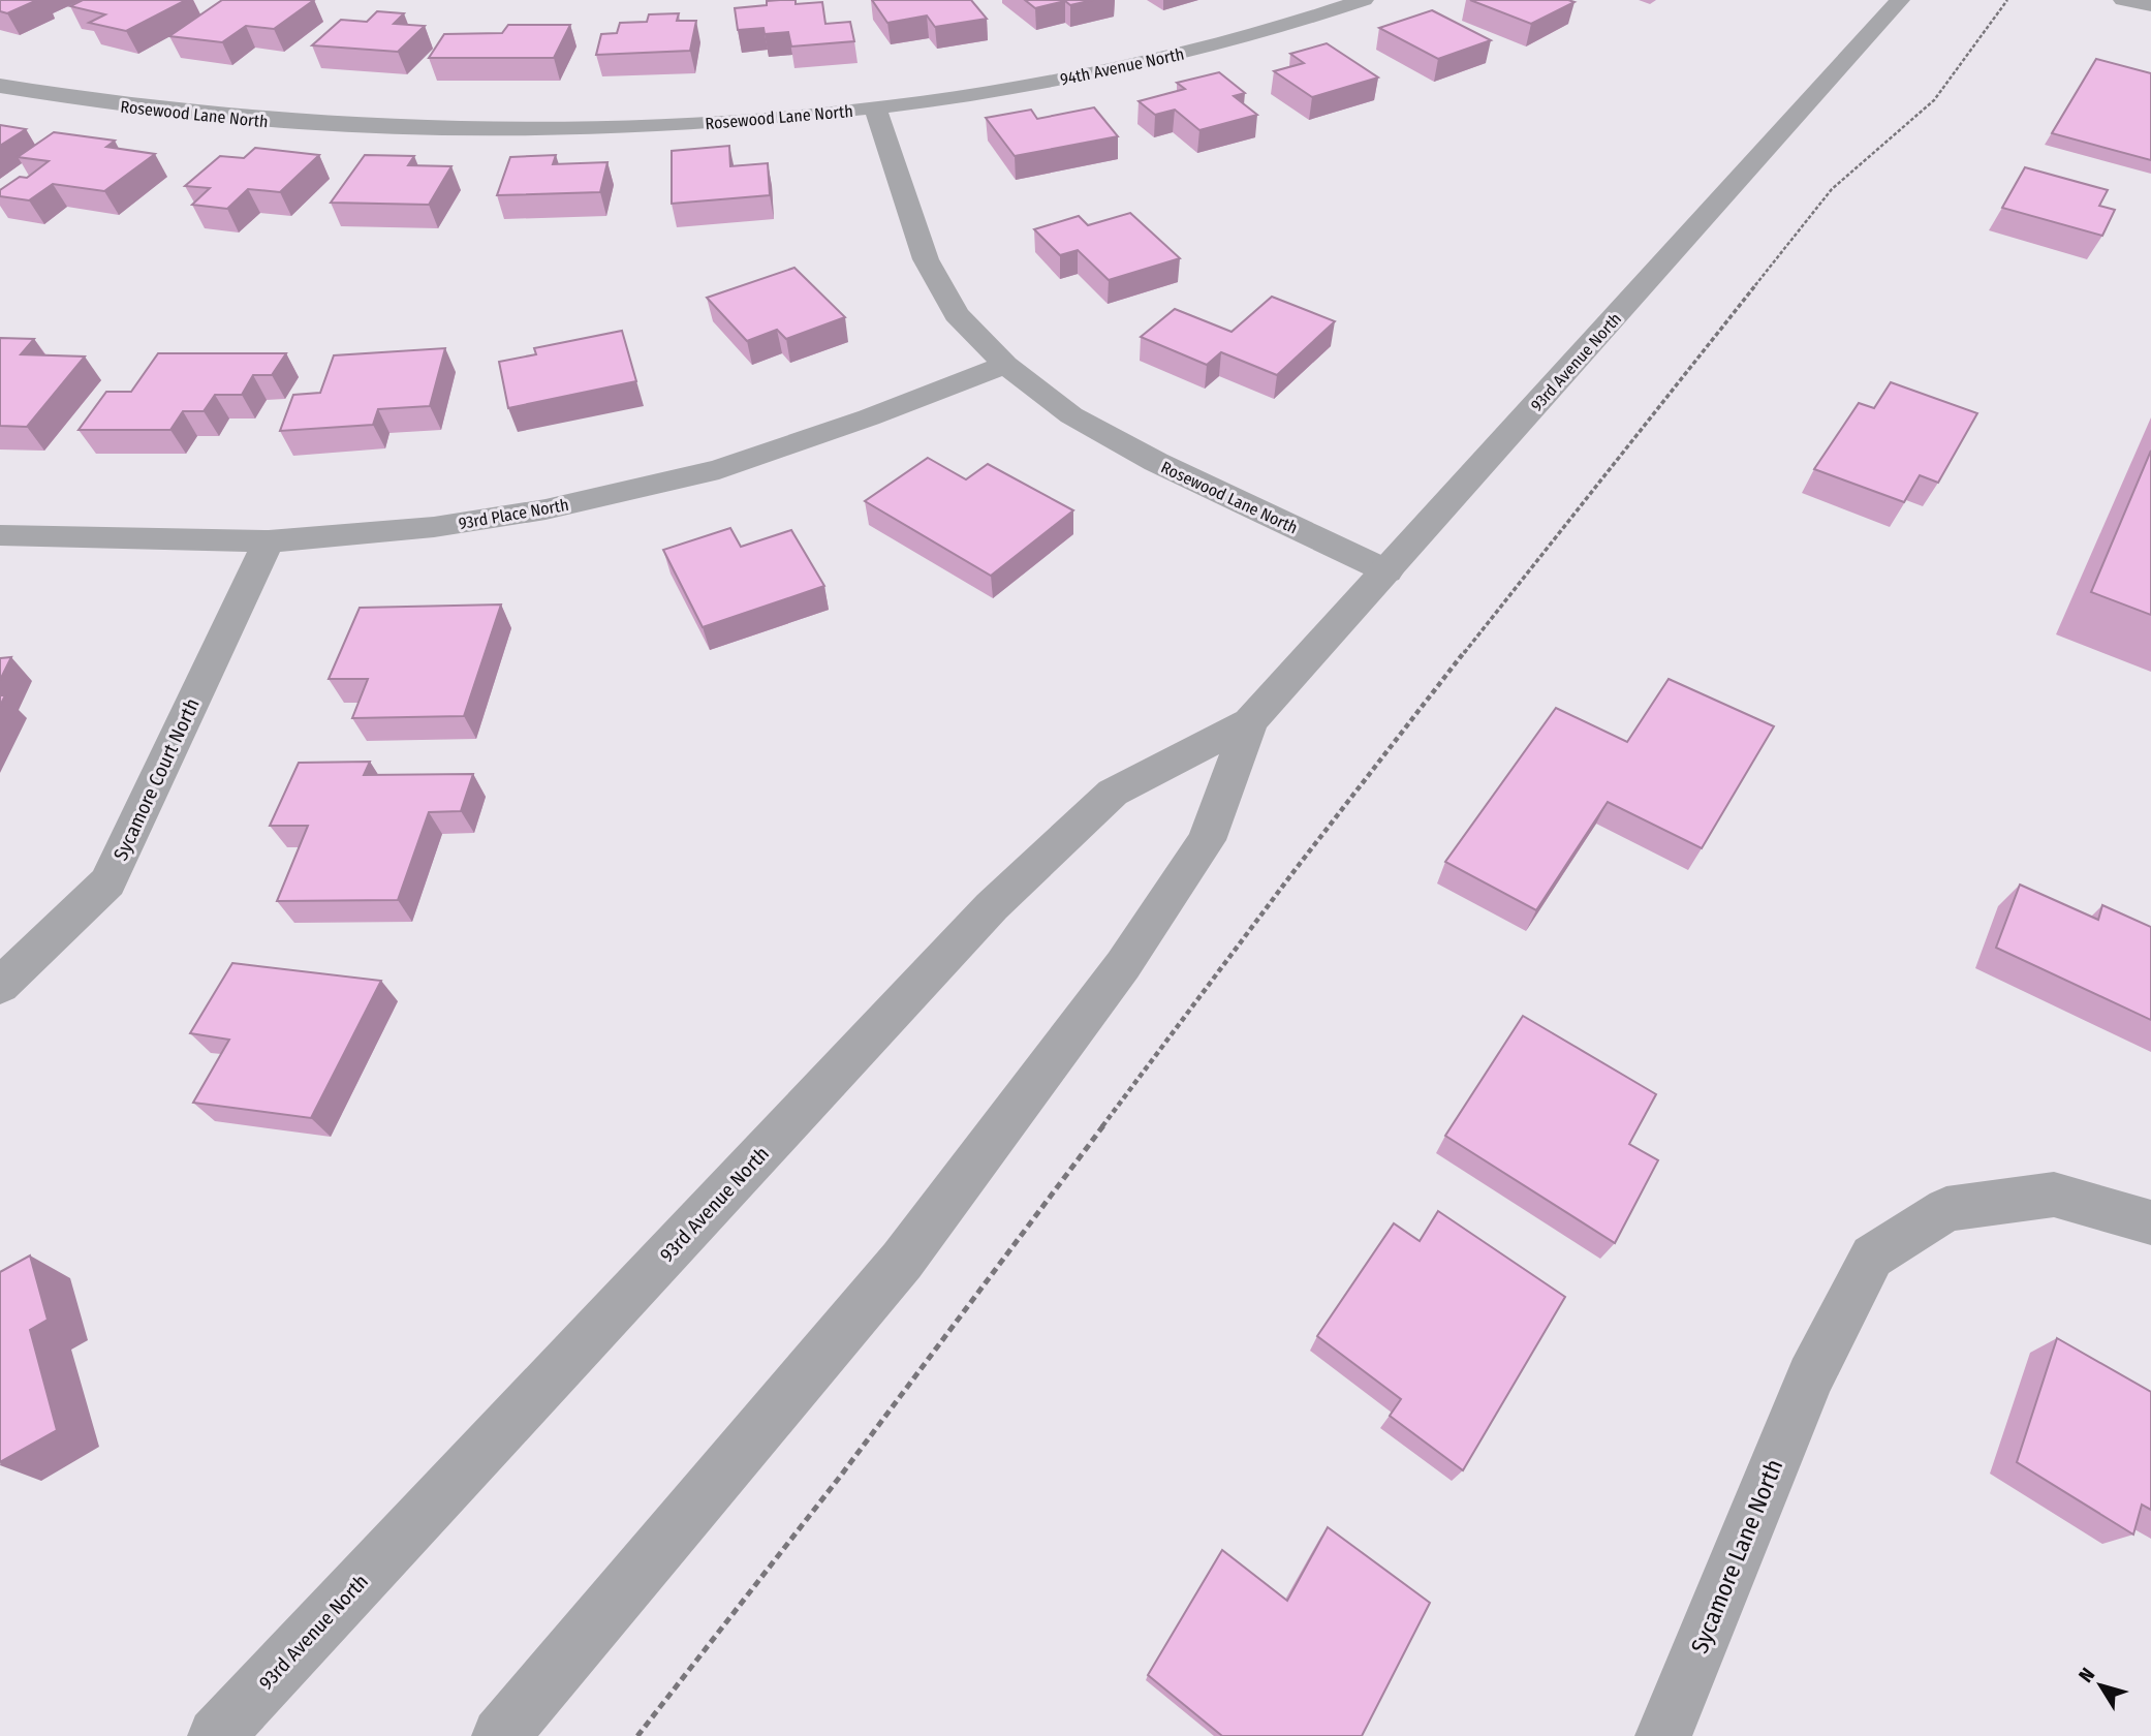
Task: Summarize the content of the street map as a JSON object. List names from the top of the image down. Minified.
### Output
{"streets":{"street":["94th Avenue North","Rosewood Lane North","93rd Avenue North","93rd Place North","Sycamore Court North","Sycamore Lane North"]},"crossings":[["94th Avenue North","Rosewood Lane North"],["Rosewood Lane North","93rd Avenue North"],["Rosewood Lane North","93rd Place North"],["93rd Place North","Sycamore Court North"]],"north":"top left"}
